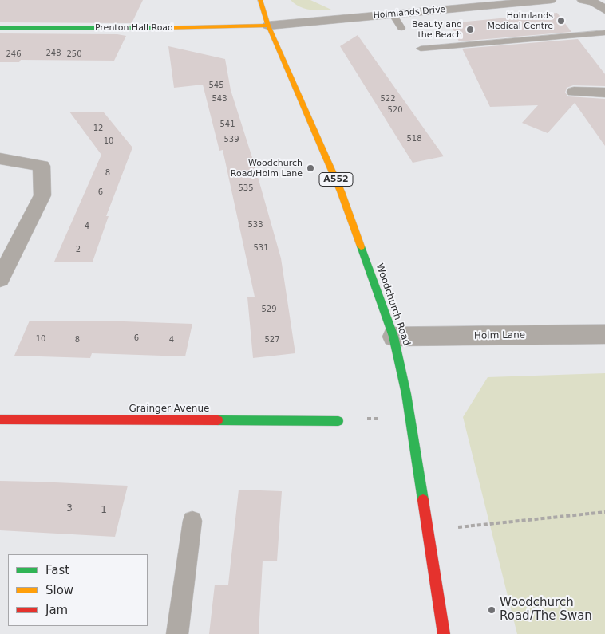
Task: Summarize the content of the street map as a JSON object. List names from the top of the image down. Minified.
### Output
{"streets":{"main road":["Prenton Hall Road","A552","Woodchurch Road","Grainger Avenue"],"street":["Holmlands Drive","Holm Lane"]},"crossings":[["Holmlands Drive","Prenton Hall Road"],["Holmlands Drive","Woodchurch Road"],["Prenton Hall Road","Woodchurch Road"],["Woodchurch Road","Holm Lane"]],"places":["Holmlands Medical Centre","Beauty and the Beach","Woodchurch Road/Holm Lane","Woodchurch Road/The Swan"],"house_numbers":["248","246","250","545","543","522","520","541","12","518","539","10","8","535","6","533","4","531","2","529","6","10","8","4","527","3","1"],"legend":["Fast","Slow","Jam"]}
